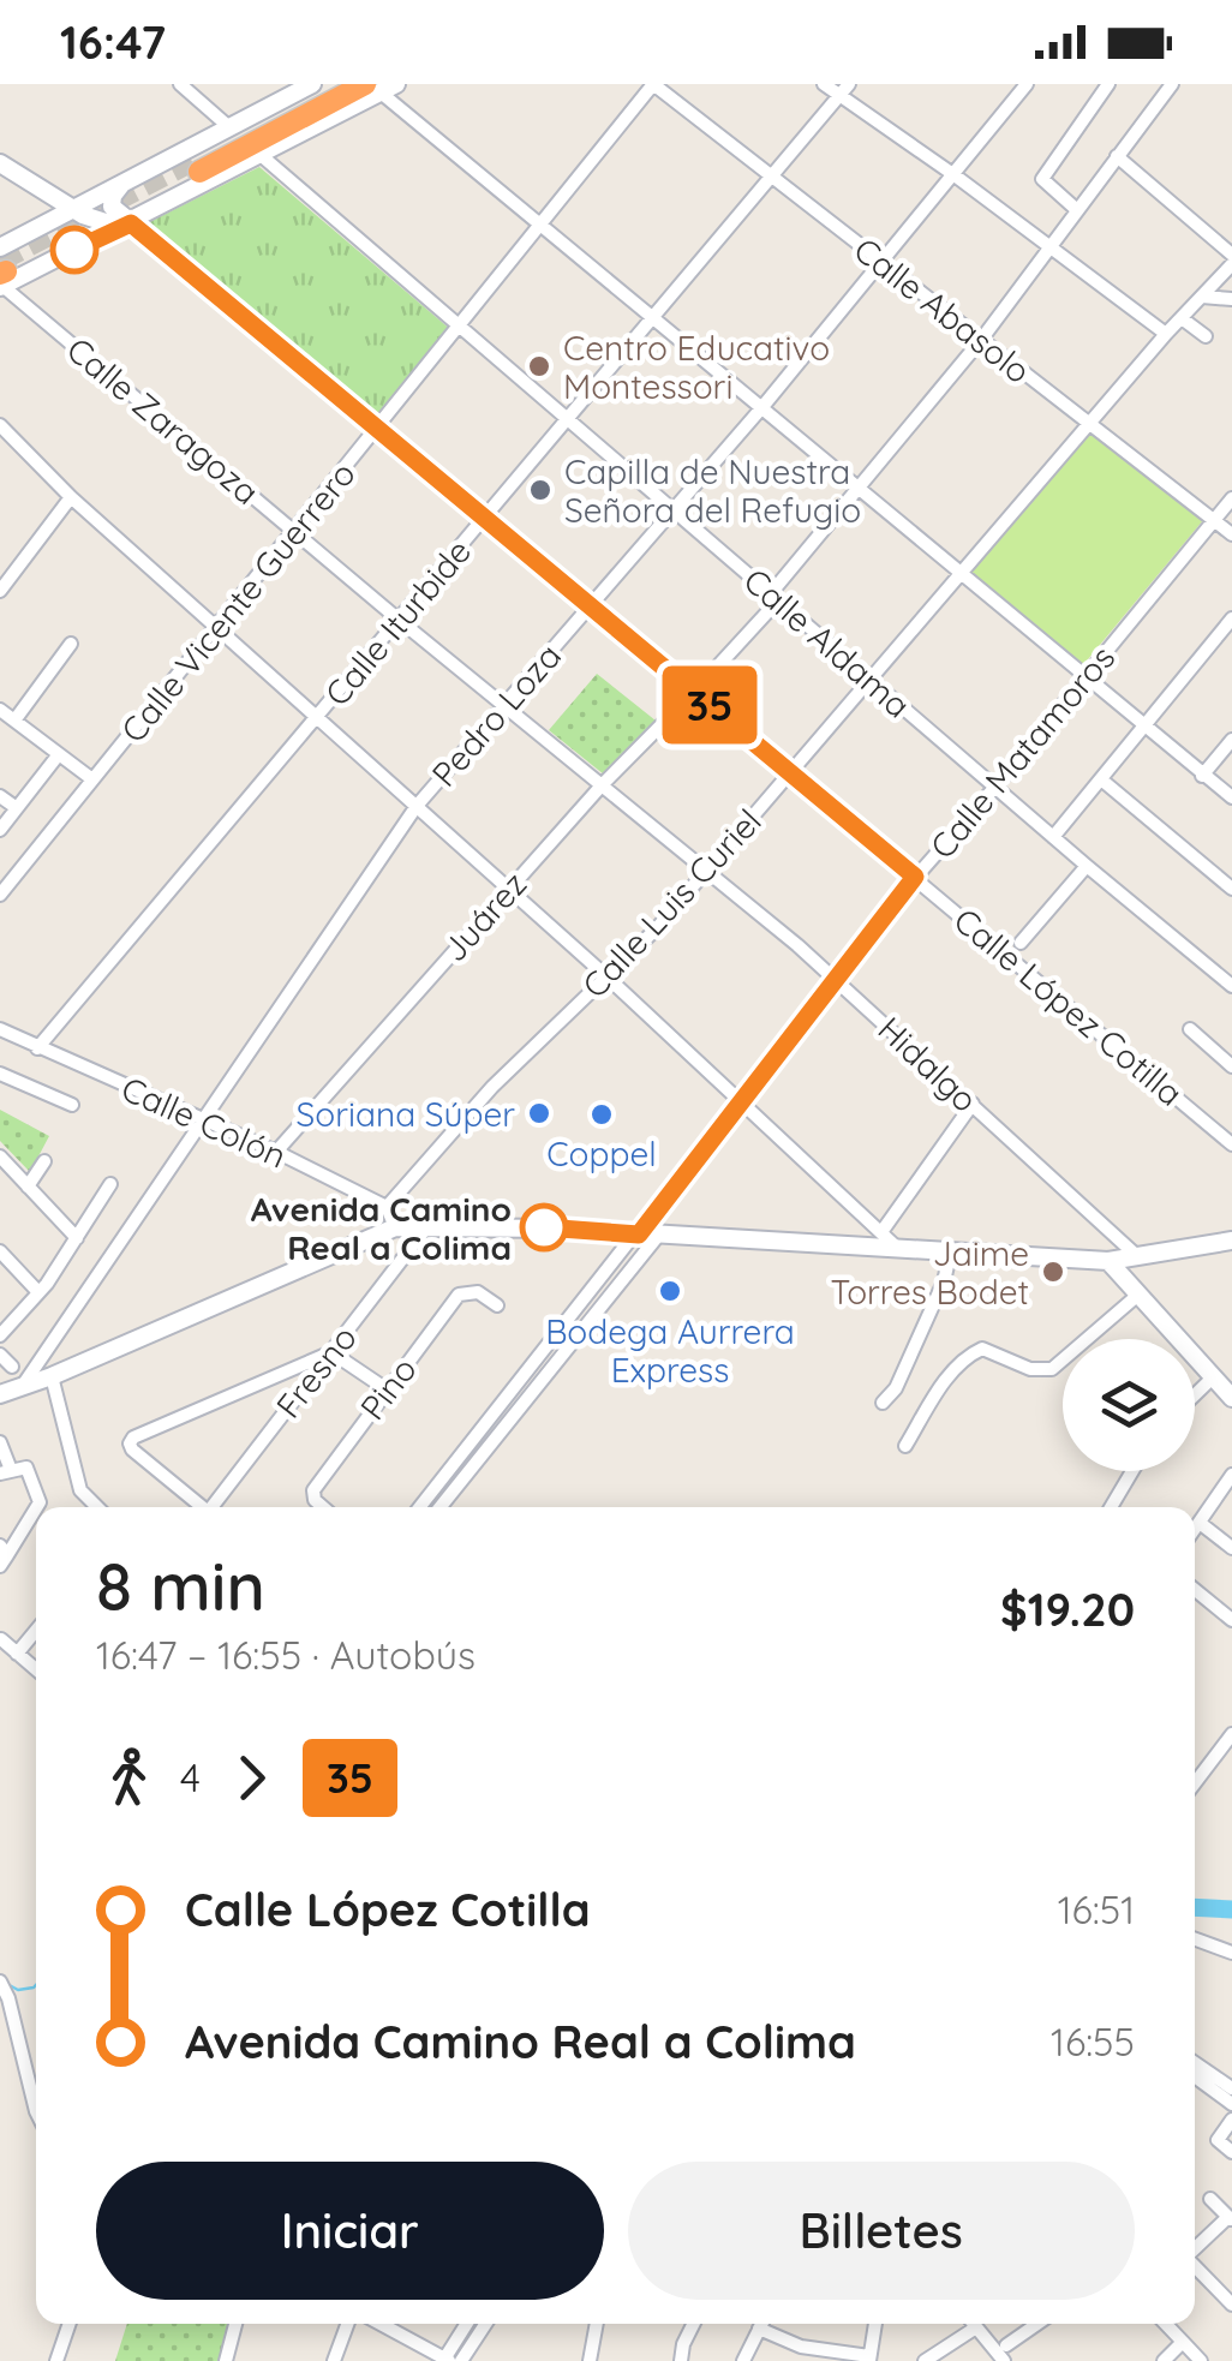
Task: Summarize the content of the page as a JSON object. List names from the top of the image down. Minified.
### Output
{"streets":{"street":["Calle Abasolo","Calle Zaragoza","Calle Vicente Guerrero","Calle Iturbide","Calle Aldama","Pedro Loza","Calle Matamoros","Calle Luis Curiel","Juárez","Calle López Cotilla","Hidalgo","Calle Colón","Fresno","Pino"]},"crossings":[["Calle Abasolo","Calle Vicente Guerrero"],["Calle Abasolo","Calle Iturbide"],["Calle Abasolo","Pedro Loza"],["Calle Abasolo","Calle Matamoros"],["Calle Abasolo","Calle Luis Curiel"],["Calle Abasolo","Juárez"],["Calle Zaragoza","Calle Vicente Guerrero"],["Calle Zaragoza","Calle Iturbide"],["Calle Zaragoza","Pedro Loza"],["Calle Zaragoza","Juárez"],["Calle Zaragoza","Hidalgo"],["Calle Vicente Guerrero","Calle Aldama"],["Calle Vicente Guerrero","Calle López Cotilla"],["Calle Iturbide","Calle Aldama"],["Calle Iturbide","Calle López Cotilla"],["Calle Iturbide","Calle Colón"],["Calle Aldama","Pedro Loza"],["Calle Aldama","Calle Matamoros"],["Calle Aldama","Calle Luis Curiel"],["Calle Aldama","Juárez"],["Pedro Loza","Calle López Cotilla"],["Pedro Loza","Calle Colón"],["Calle Matamoros","Calle López Cotilla"],["Calle Matamoros","Hidalgo"],["Calle Luis Curiel","Calle López Cotilla"],["Calle Luis Curiel","Hidalgo"],["Calle Luis Curiel","Calle Colón"],["Juárez","Calle López Cotilla"],["Juárez","Hidalgo"],["Juárez","Calle Colón"],["Fresno","Pino"]],"places":["Centro Educativo Montessori","Capilla de Nuestra Señora del Refugio","Soriana Súper","Coppel","Avenida Camino Real a Colima","Jaime Torres Bodet","Bodega Aurrera Express"],"lines":["bus line 35"],"page":{"status":"16:47","on_map":"35","heading":["8 min","16:47 – 16:55 · Autobús","$19.20"],"legs":["4","35"],"list":[{"name":"Calle López Cotilla","value":"16:51"},{"name":"Avenida Camino Real a Colima","value":"16:55"}],"buttons":["Iniciar","Billetes"]}}
